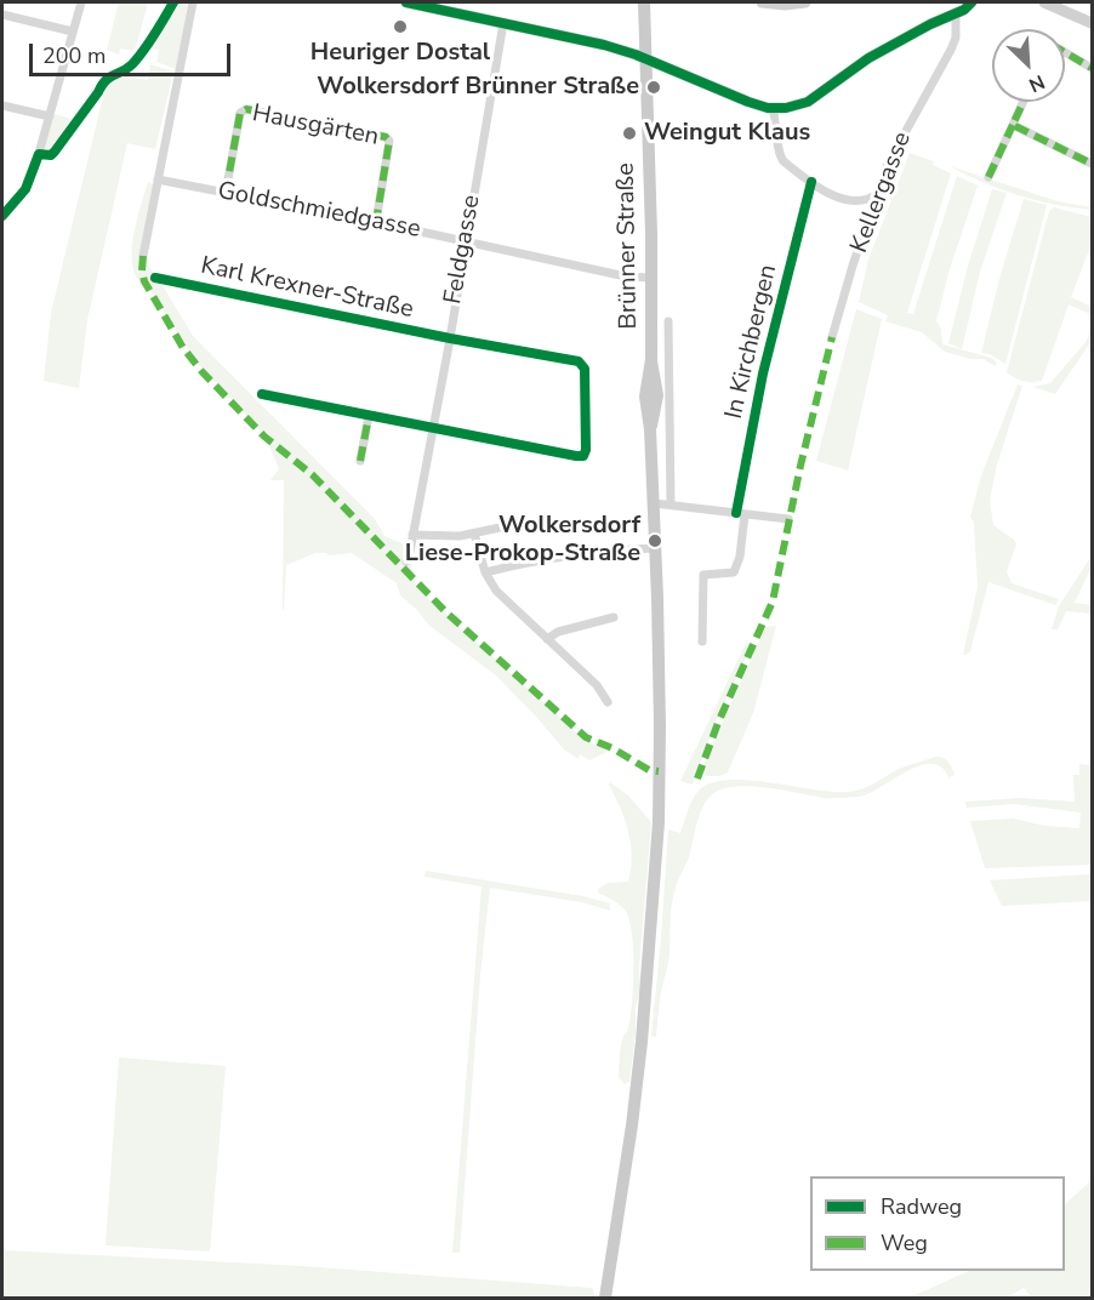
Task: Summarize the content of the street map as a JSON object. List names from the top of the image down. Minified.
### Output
{"streets":{"main road":["Brünner Straße"],"street":["Hausgärten","Kellergasse","Goldschmiedgasse","Feldgasse","Karl Krexner-Straße","In Kirchbergen"]},"crossings":[["Hausgärten","Goldschmiedgasse"],["Goldschmiedgasse","Brünner Straße"],["Goldschmiedgasse","Feldgasse"],["Feldgasse","Karl Krexner-Straße"]],"places":["Heuriger Dostal","Wolkersdorf Brünner Straße","Weingut Klaus","Wolkersdorf Liese-Prokop-Straße"],"legend":["Radweg","Weg"],"scale_bar":"200 m","north":"bottom right"}
